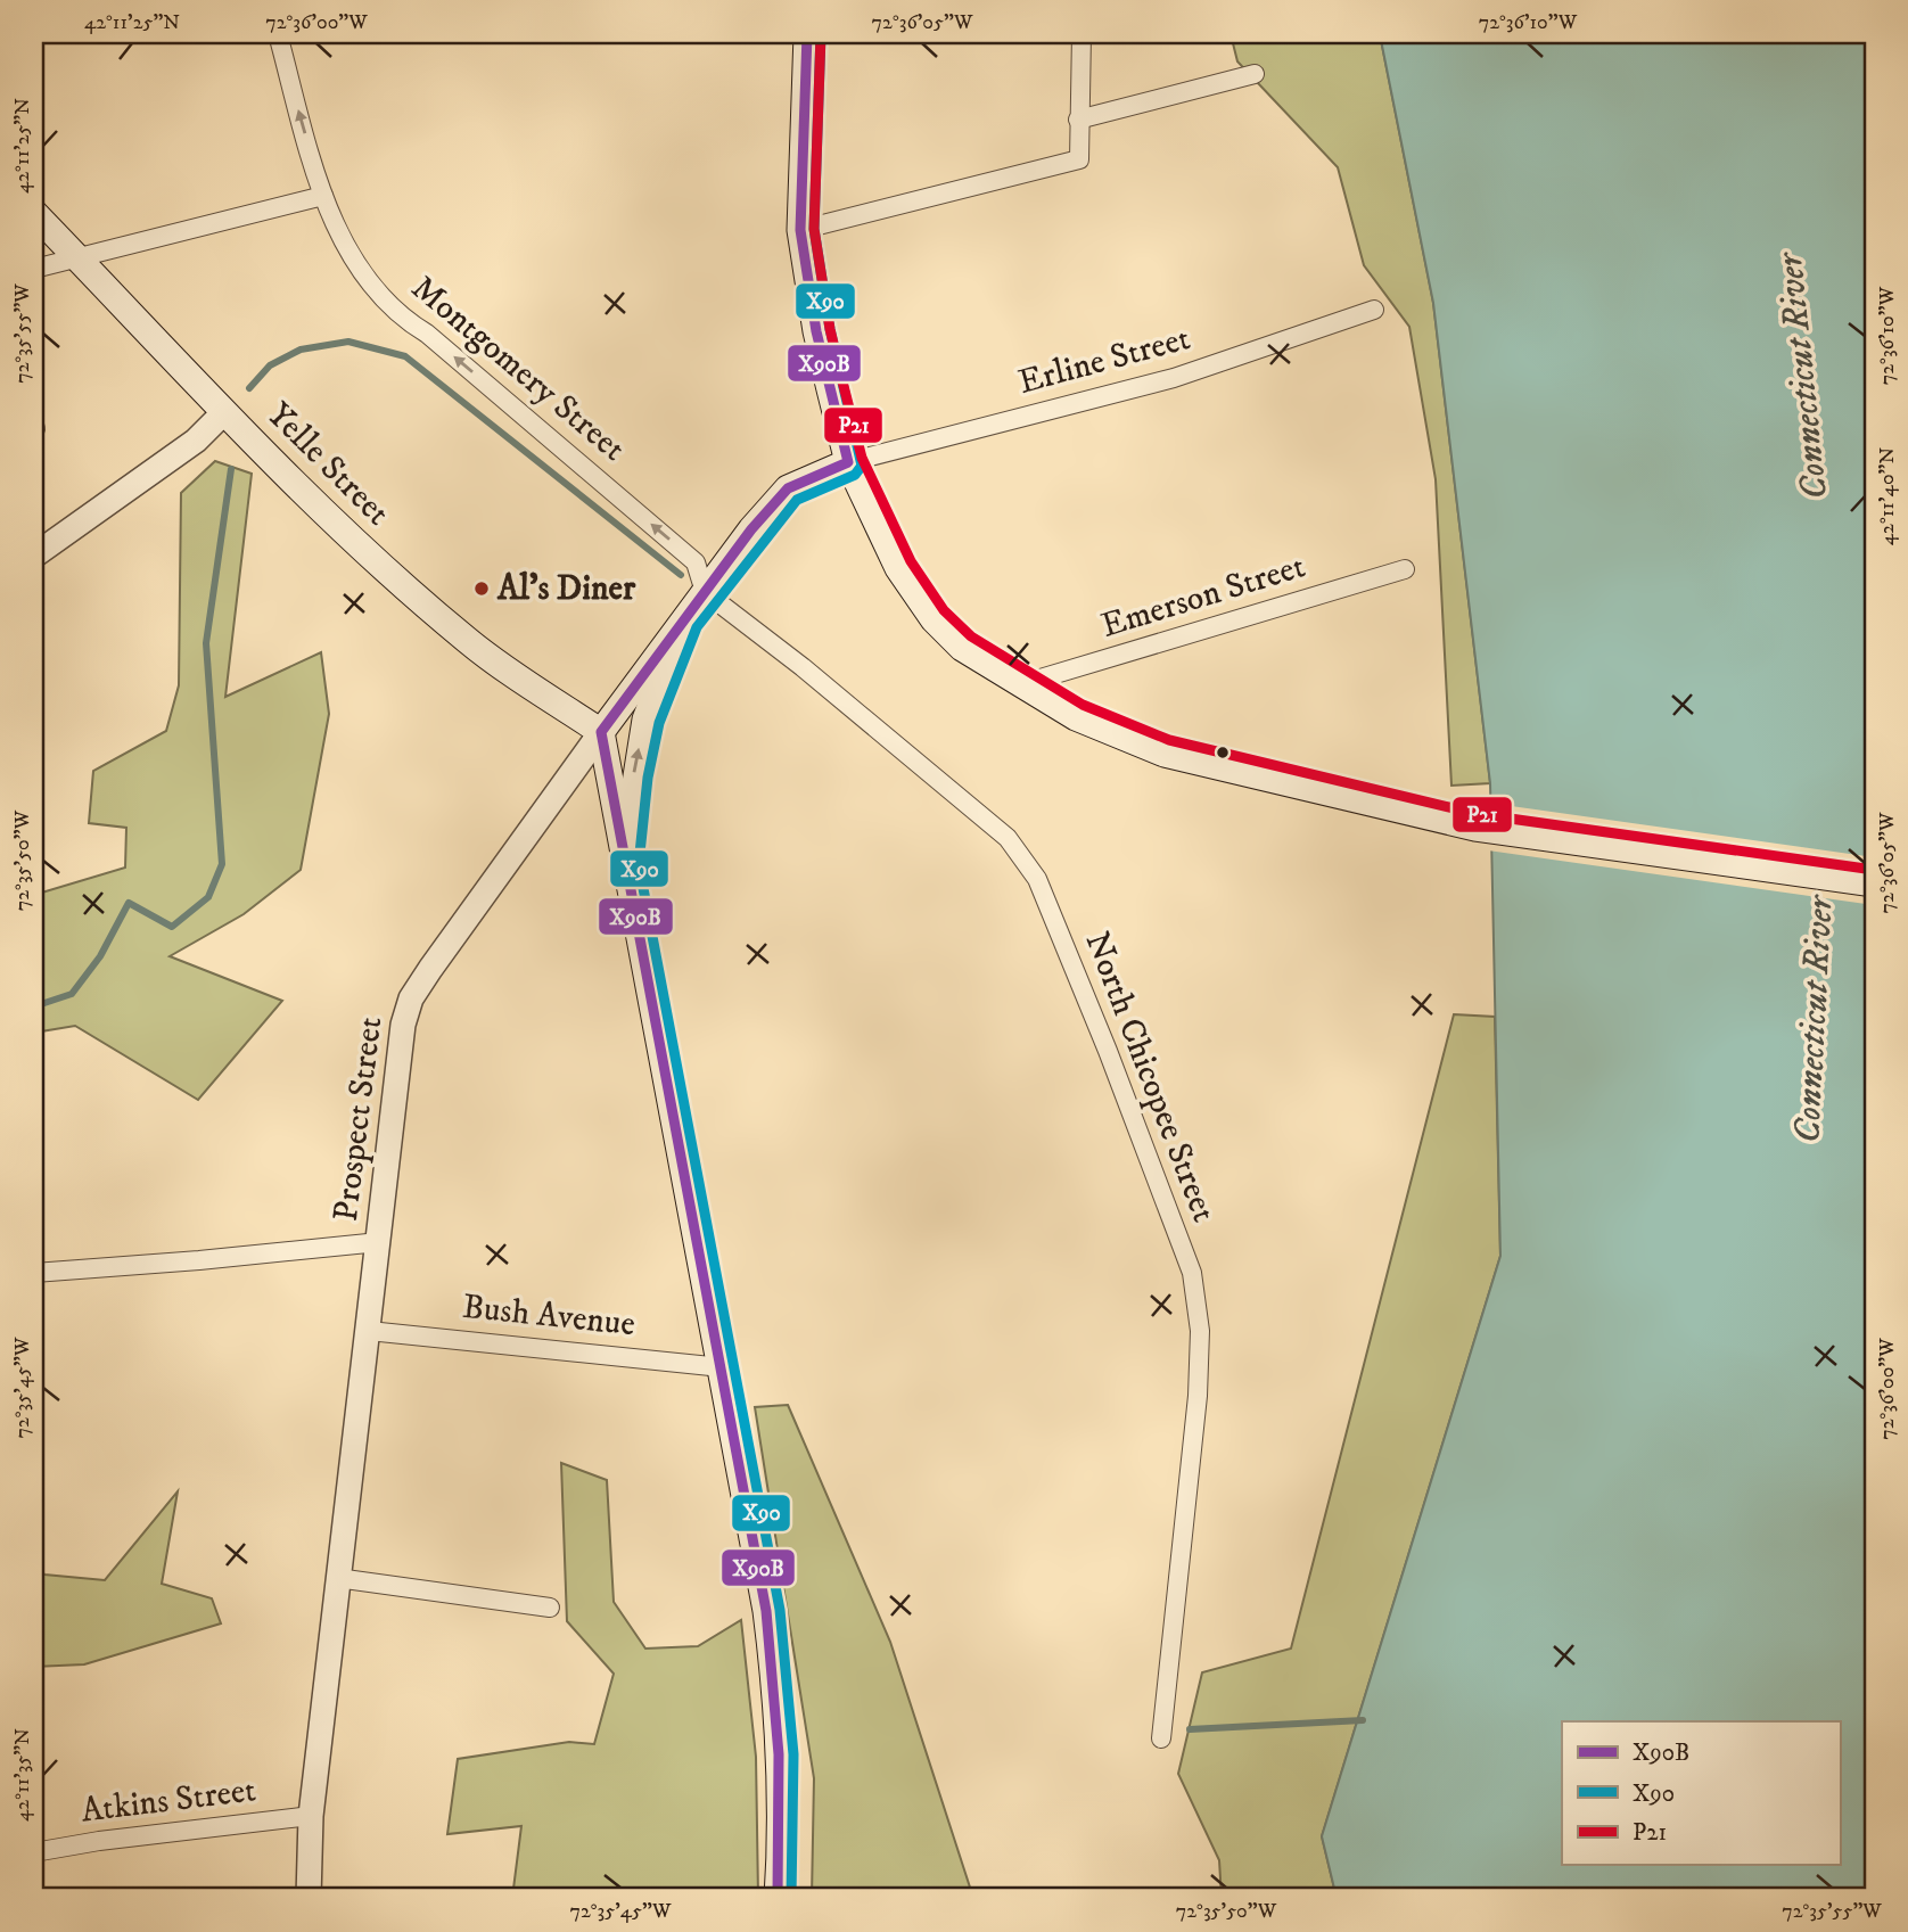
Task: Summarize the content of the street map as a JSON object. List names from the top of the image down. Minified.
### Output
{"streets":{"main road":["Yelle Street","Prospect Street"],"street":["Erline Street","Montgomery Street","Emerson Street","North Chicopee Street","Bush Avenue","Atkins Street"]},"crossings":[["Erline Street","Prospect Street"],["Montgomery Street","North Chicopee Street"],["Montgomery Street","Prospect Street"],["Yelle Street","Prospect Street"],["North Chicopee Street","Prospect Street"],["Prospect Street","Bush Avenue"],["Prospect Street","Atkins Street"]],"one_way":["Montgomery Street"],"water":["Connecticut River"],"places":["Al's Diner"],"lines":["transit line X90B","transit line X90","transit line P21"],"legend":["X90B","X90","P21"],"coordinates":["42°11'25\"N","72°36'00\"W","72°36'05\"W","72°36'10\"W","72°35'55\"W","42°11'40\"N","72°35'50\"W","72°35'45\"W","42°11'35\"N"]}
